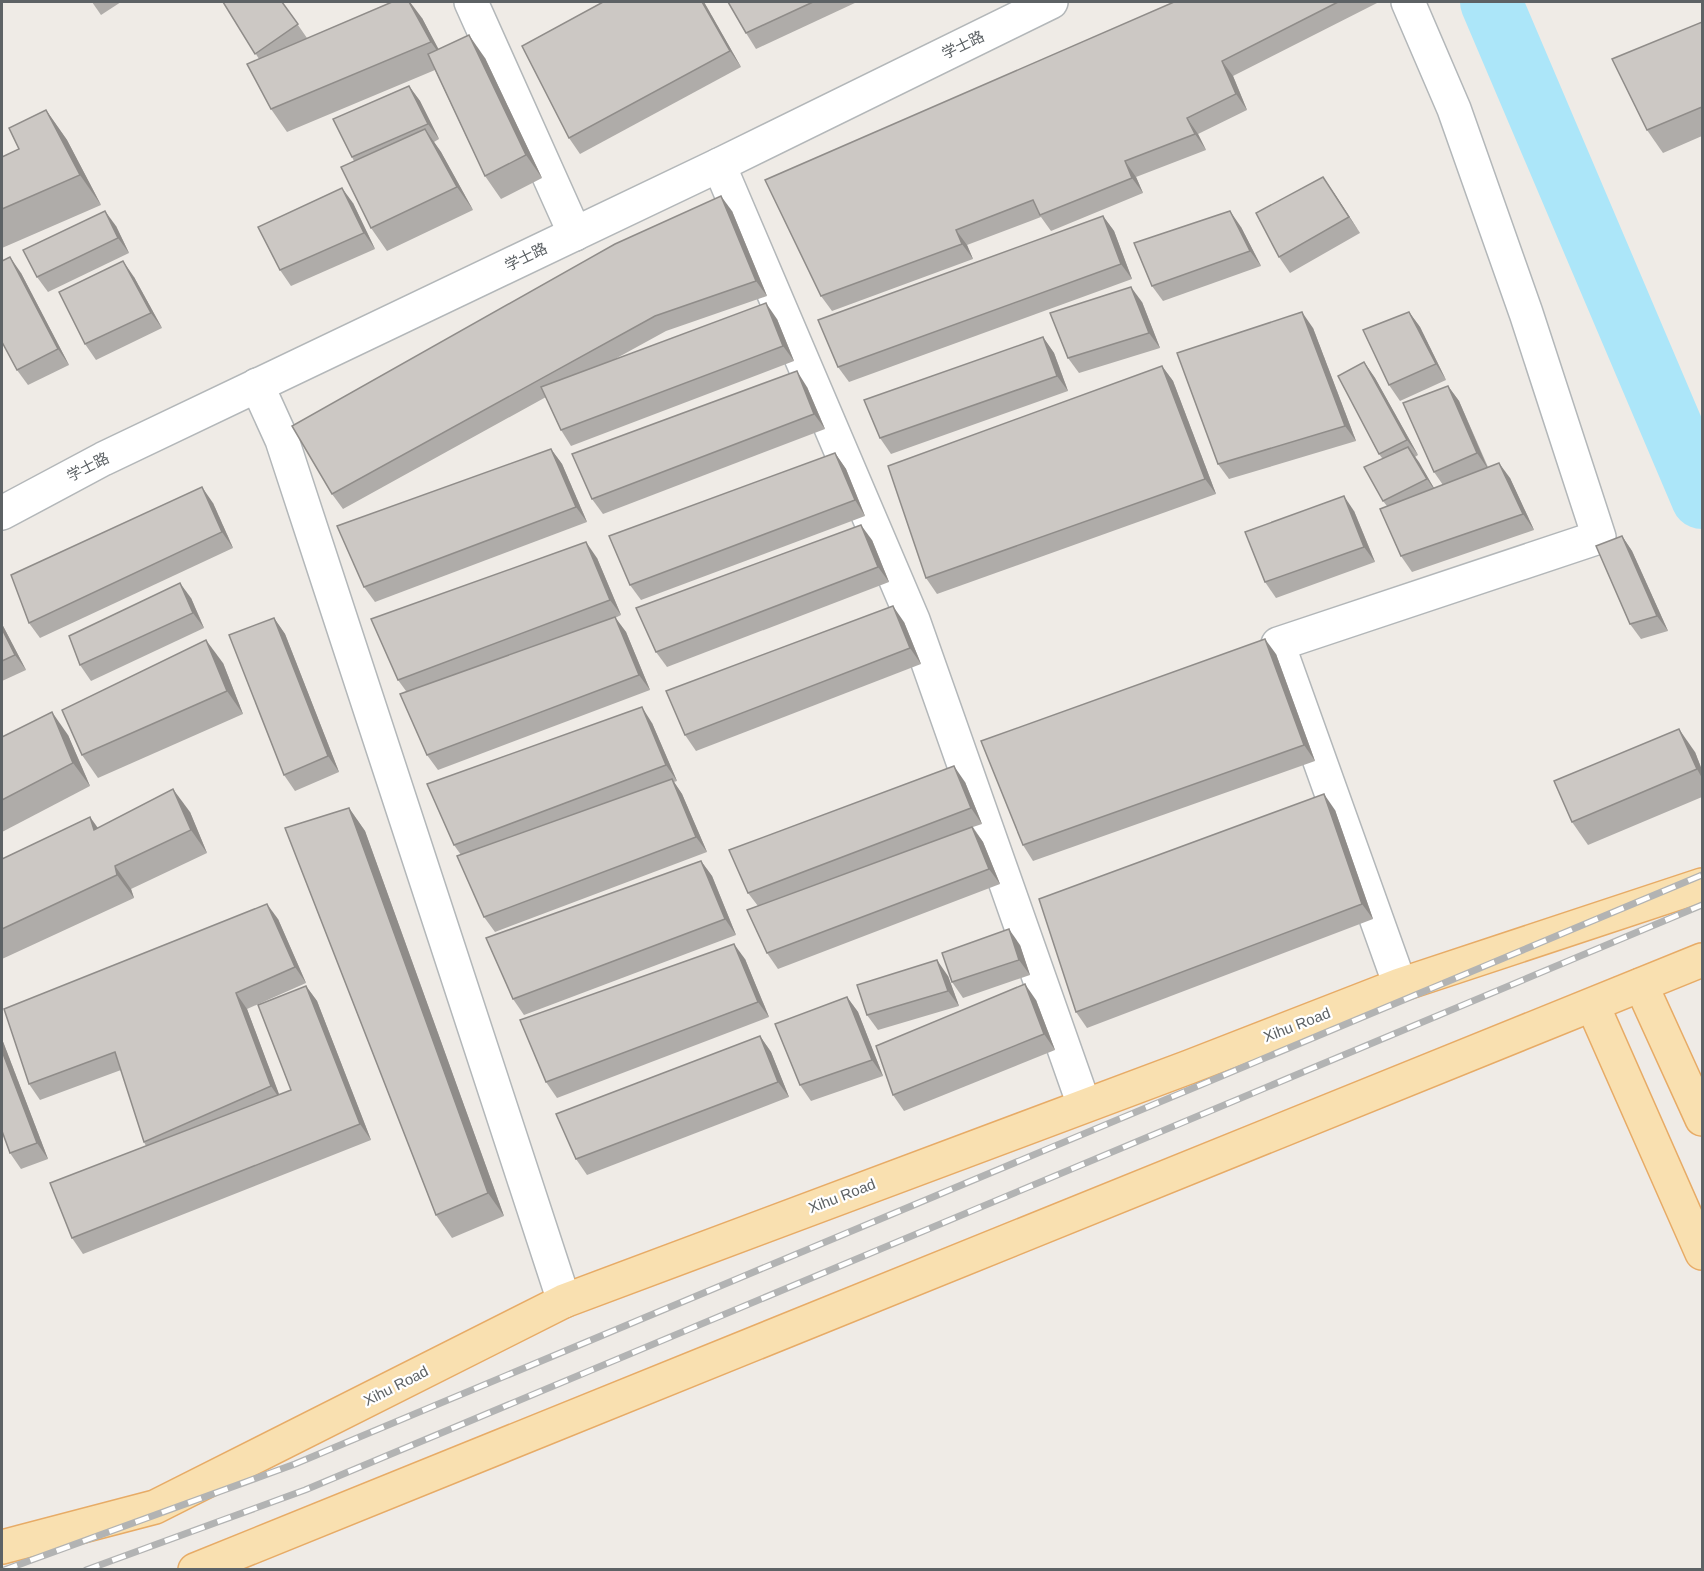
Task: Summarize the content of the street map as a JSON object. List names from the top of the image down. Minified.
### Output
{"streets":{"main road":["Xihu Road"],"street":["学士路"]}}
